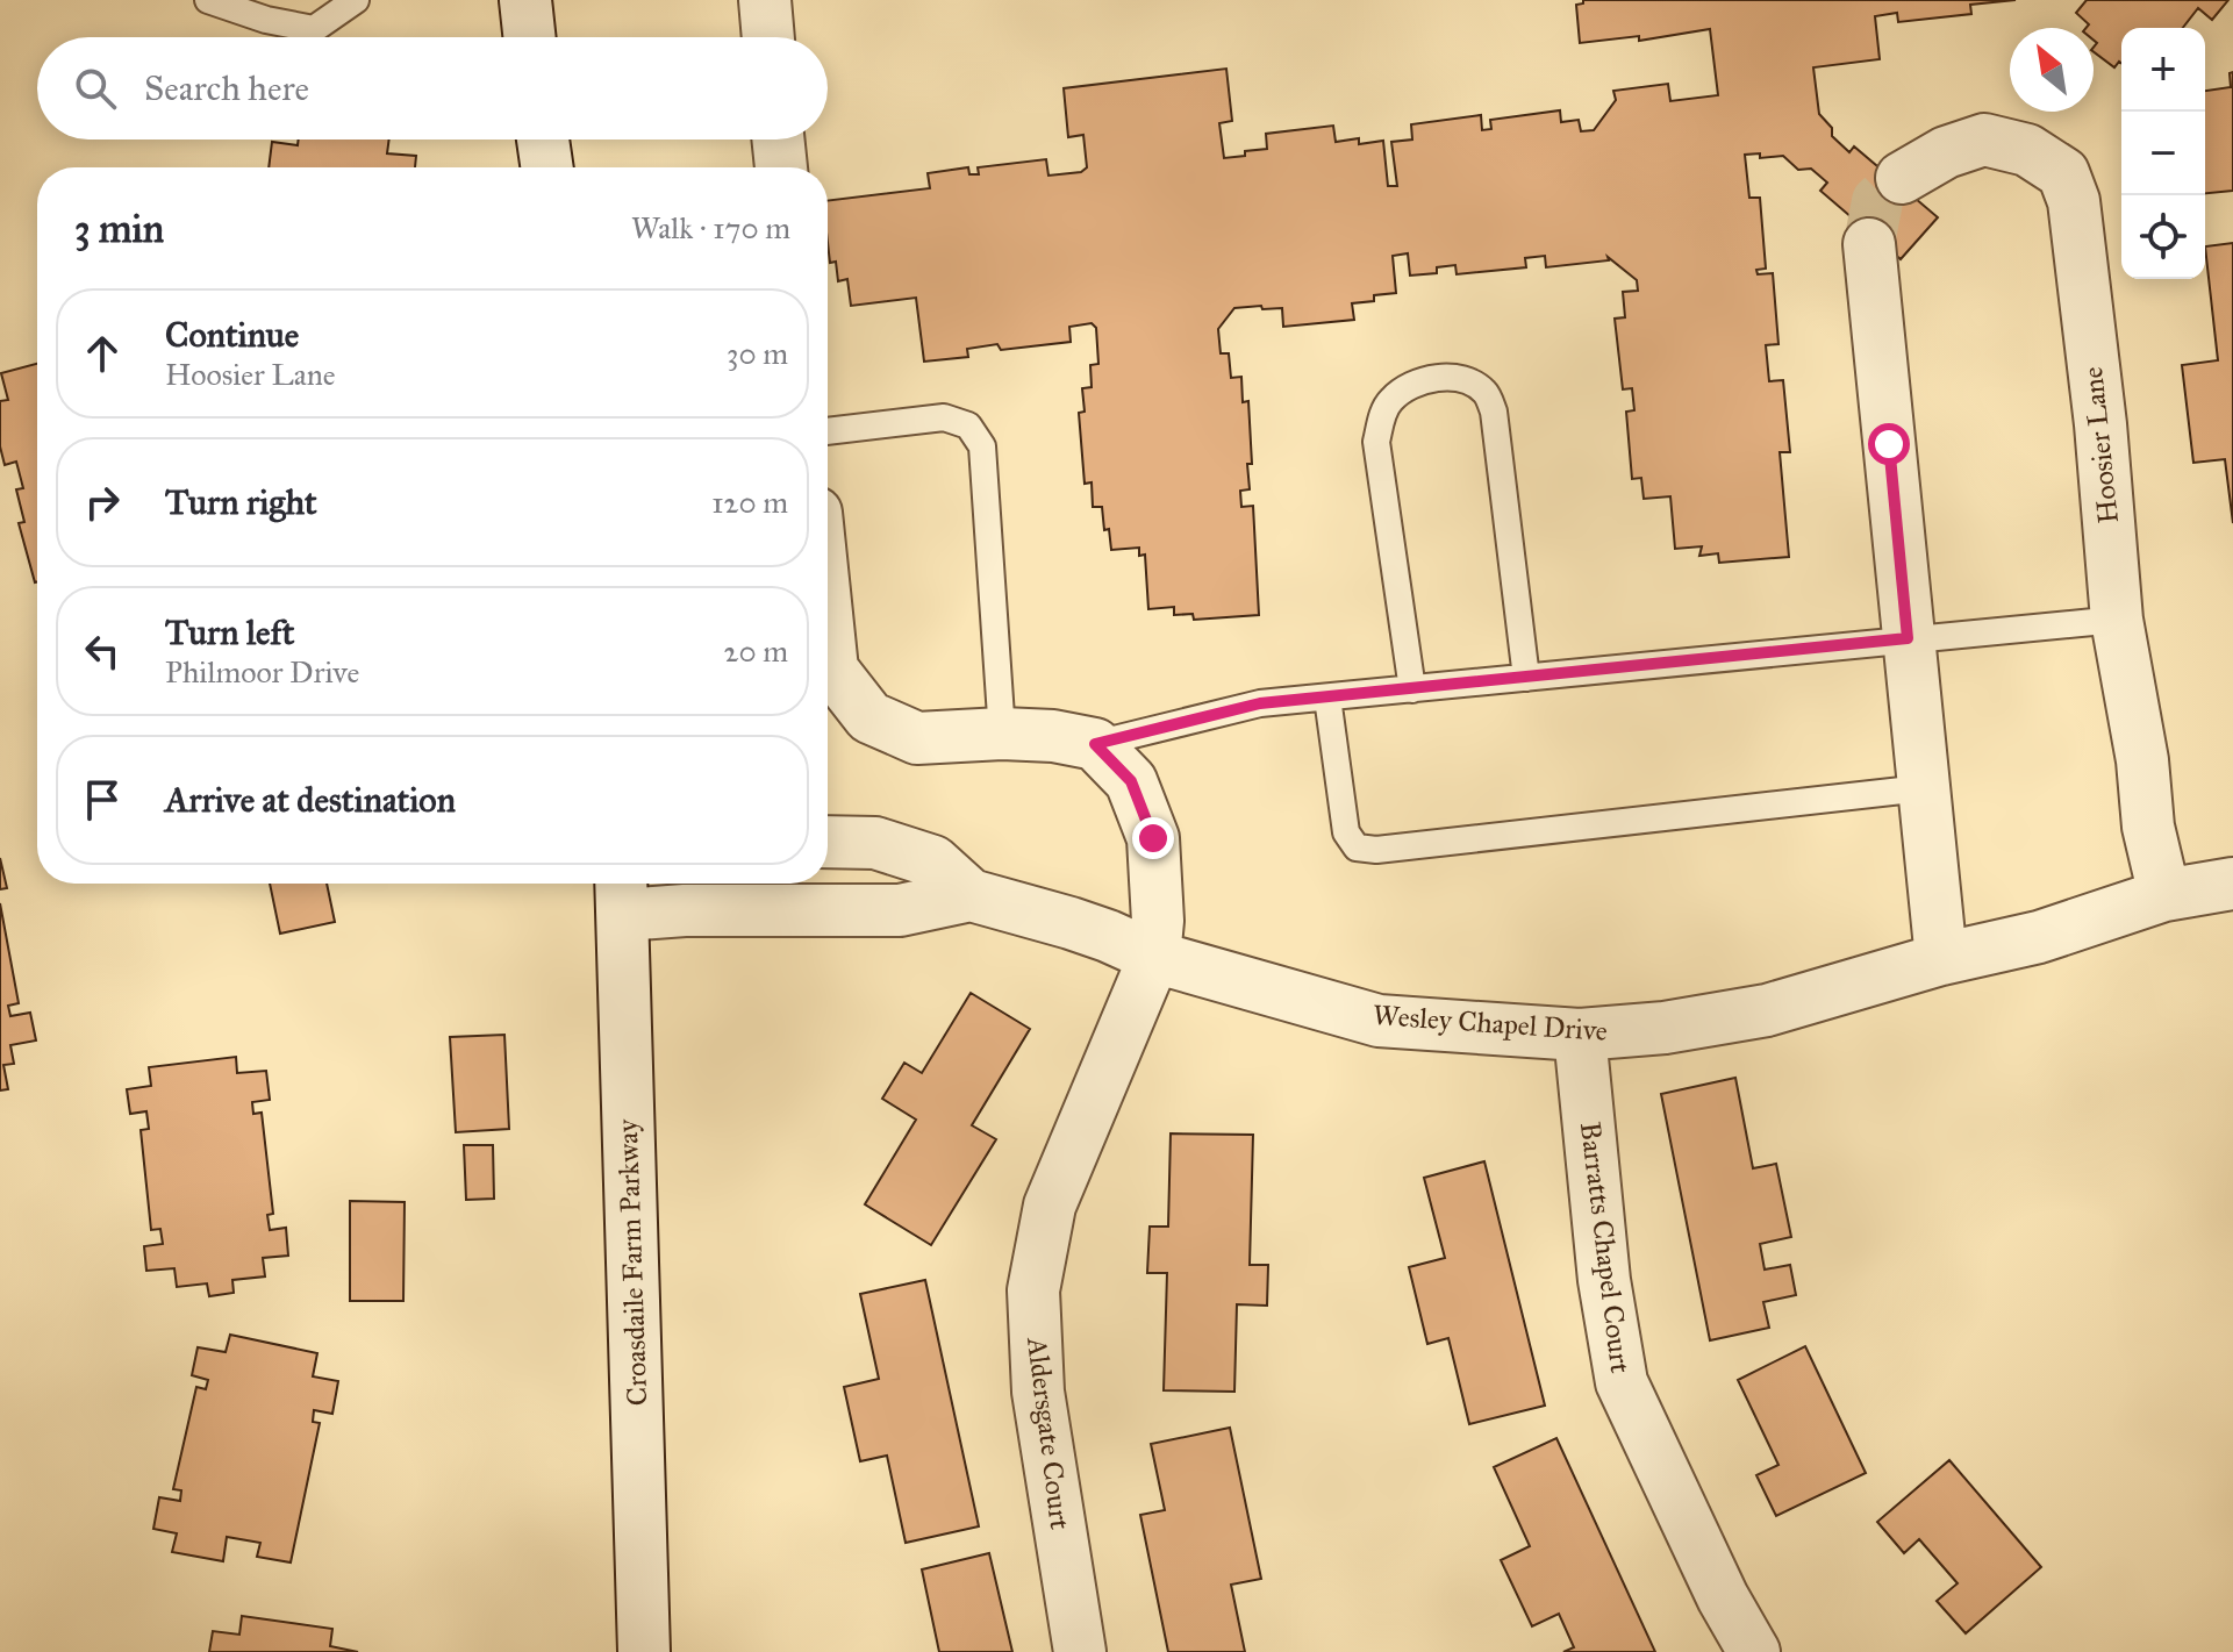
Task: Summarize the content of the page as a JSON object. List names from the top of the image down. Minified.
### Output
{"streets":{"street":["Hoosier Lane","Wesley Chapel Drive","Barratts Chapel Court","Croasdaile Farm Parkway","Aldersgate Court"]},"crossings":[["Hoosier Lane","Wesley Chapel Drive"],["Wesley Chapel Drive","Barratts Chapel Court"],["Wesley Chapel Drive","Croasdaile Farm Parkway"],["Wesley Chapel Drive","Aldersgate Court"]],"north":"top left","page":{"map_buttons":["+","−"],"search":"Search here","heading":["3 min","Walk · 170 m"],"list":[["Continue","Hoosier Lane","30 m"],["Turn right","120 m"],["Turn left","Philmoor Drive","20 m"],"Arrive at destination"]}}
